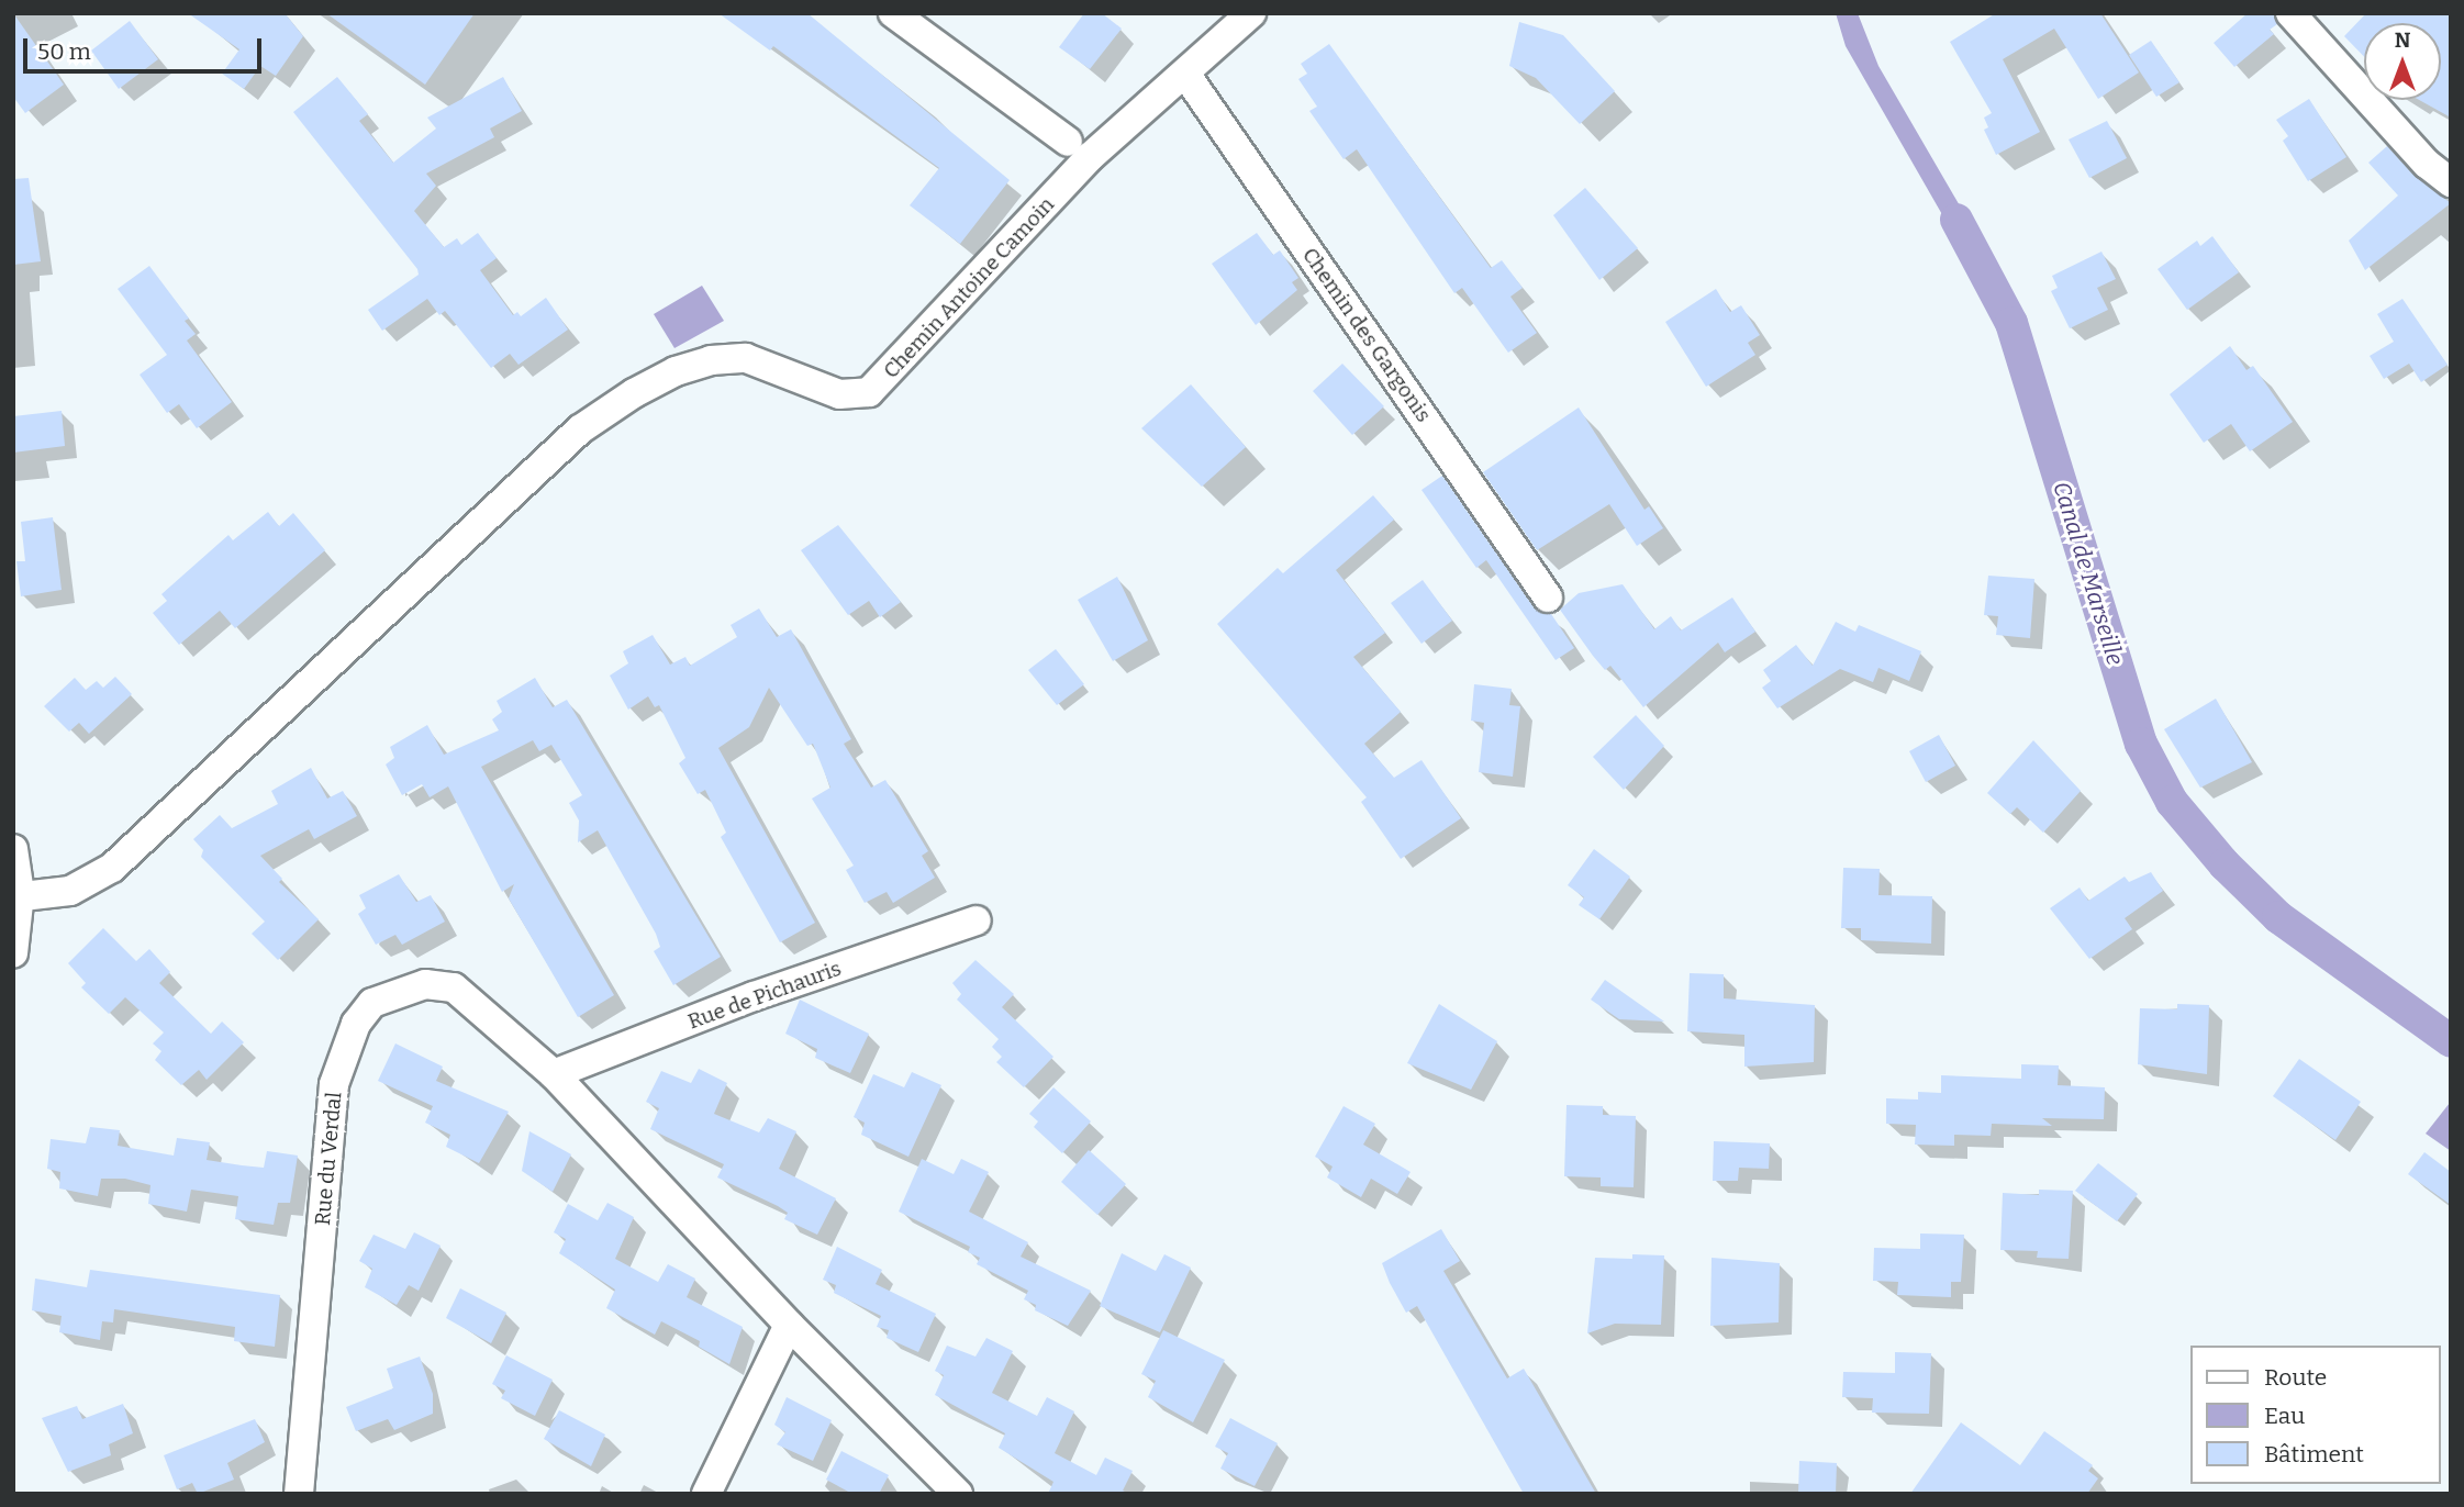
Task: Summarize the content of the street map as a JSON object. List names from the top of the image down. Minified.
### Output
{"streets":{"street":["Chemin Antoine Camoin","Chemin des Gargonis","Rue de Pichauris","Rue du Verdal"]},"crossings":[["Chemin Antoine Camoin","Chemin des Gargonis"],["Rue de Pichauris","Rue du Verdal"]],"water":["Canal de Marseille"],"legend":["Route","Eau","Bâtiment"],"scale_bar":"50 m","north":"top"}
